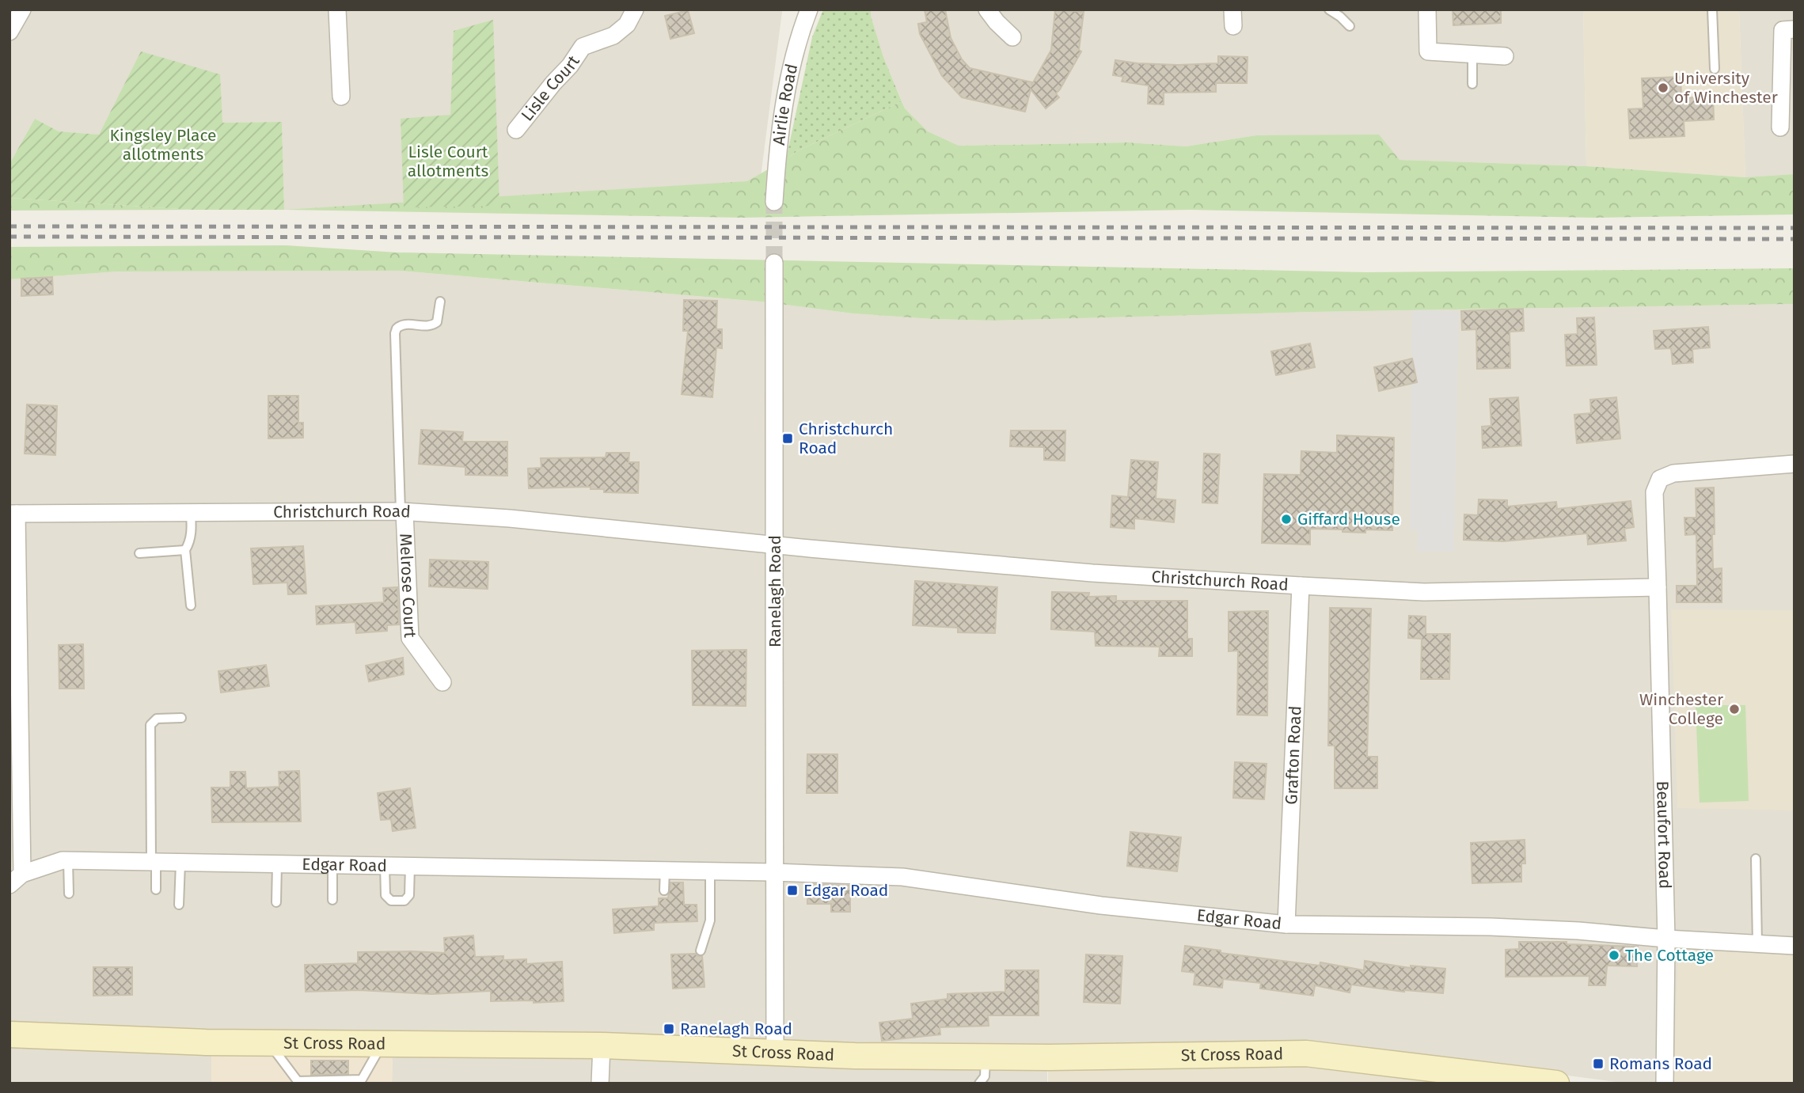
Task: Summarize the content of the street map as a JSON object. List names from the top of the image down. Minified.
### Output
{"streets":{"main road":["St Cross Road"],"street":["Lisle Court","Airlie Road","Christchurch Road","Melrose Court","Ranelagh Road","Grafton Road","Beaufort Road","Edgar Road"]},"crossings":[["Christchurch Road","Melrose Court"],["Christchurch Road","Ranelagh Road"],["Christchurch Road","Grafton Road"],["Christchurch Road","Beaufort Road"],["Ranelagh Road","Edgar Road"],["Ranelagh Road","St Cross Road"],["Grafton Road","Edgar Road"],["Beaufort Road","Edgar Road"]],"parks":["Kingsley Place allotments","Lisle Court allotments"],"places":{"other":["University of Winchester","Giffard House","Winchester College","The Cottage"],"transit":["Christchurch Road","Edgar Road","Ranelagh Road","Romans Road"]}}
